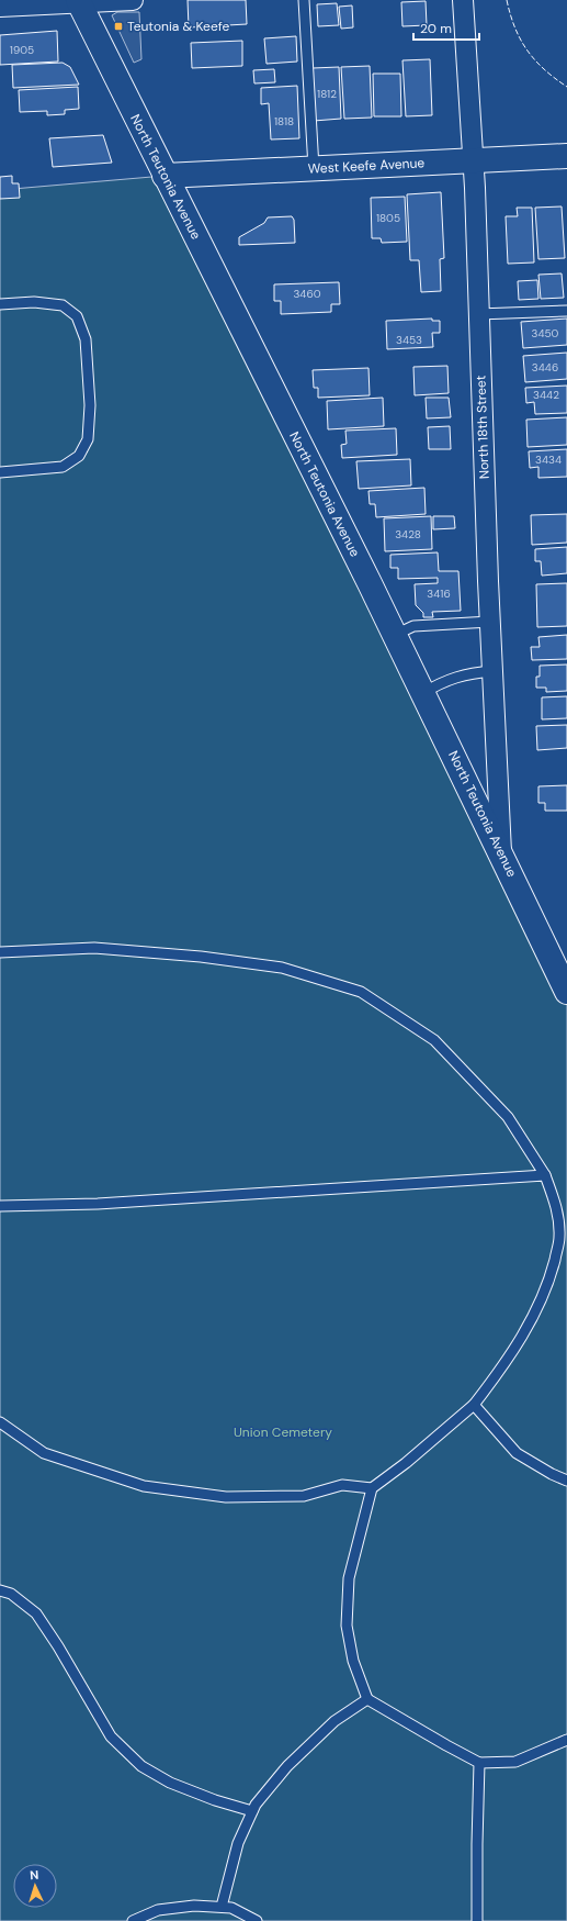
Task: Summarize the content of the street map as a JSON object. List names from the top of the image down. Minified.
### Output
{"streets":{"main road":["West Keefe Avenue","North Teutonia Avenue"],"street":["North 18th Street"]},"crossings":[["West Keefe Avenue","North Teutonia Avenue"],["West Keefe Avenue","North 18th Street"],["North Teutonia Avenue","North 18th Street"]],"parks":["Union Cemetery"],"places":{"transit":["Teutonia & Keefe"]},"house_numbers":["1905","1812","1818","1805","3460","3450","3453","3446","3442","3434","3428","3416"],"scale_bar":"20 m","north":"top"}
